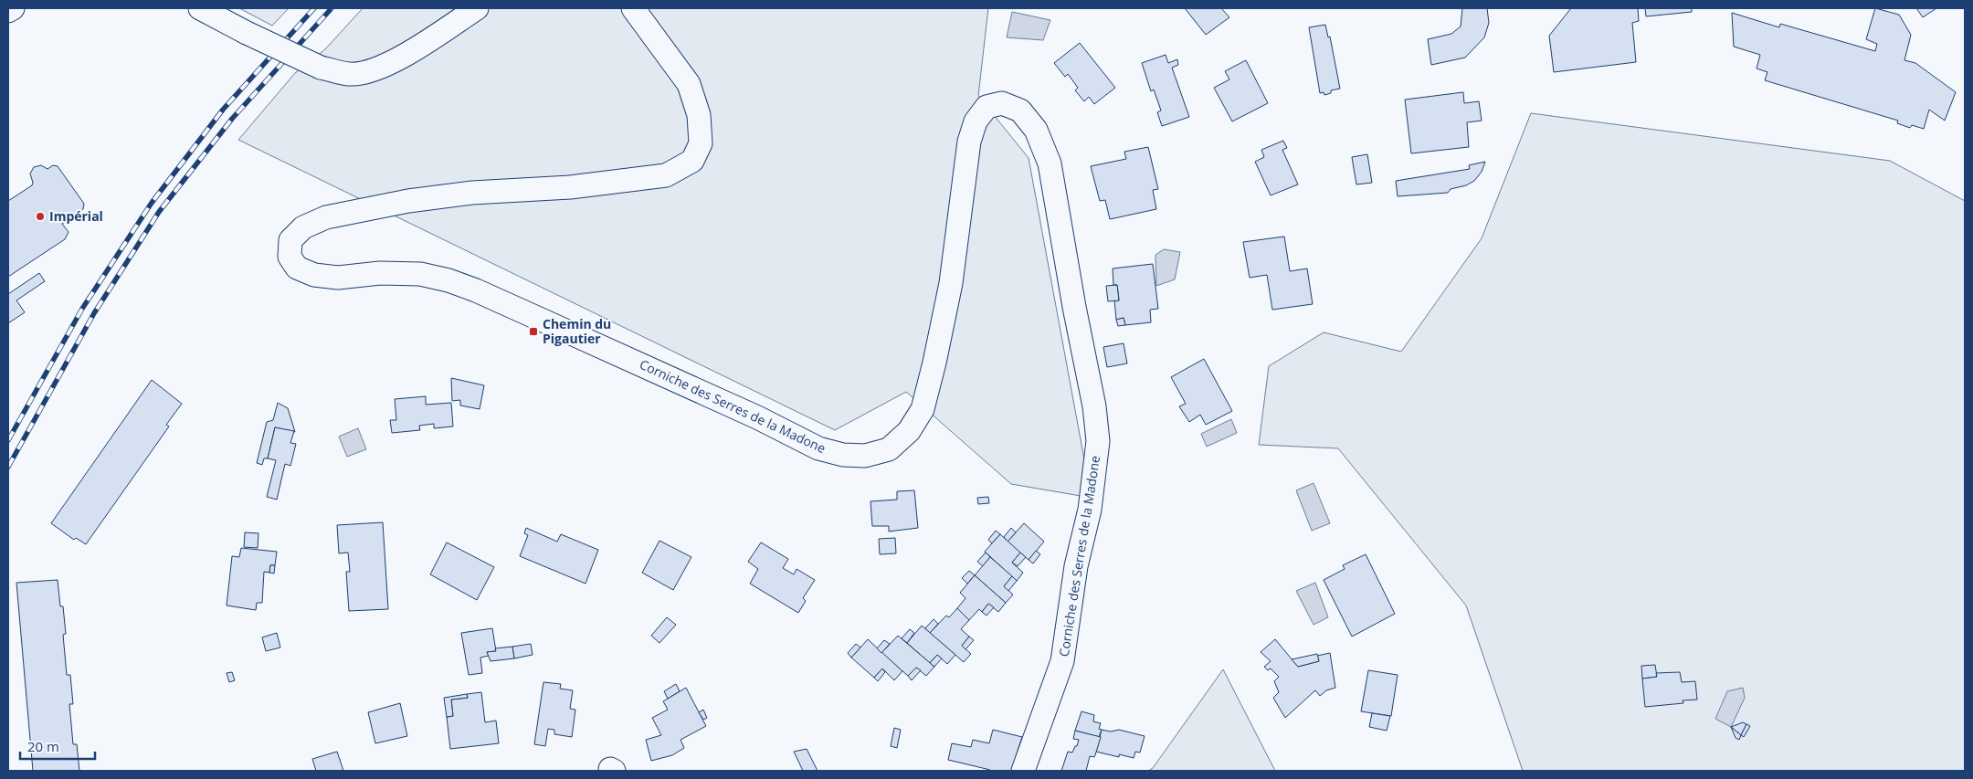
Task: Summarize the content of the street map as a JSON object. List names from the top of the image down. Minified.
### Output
{"streets":{"street":["Corniche des Serres de la Madone"]},"places":{"other":["Impérial"],"transit":["Chemin du Pigautier"]},"scale_bar":"20 m"}
